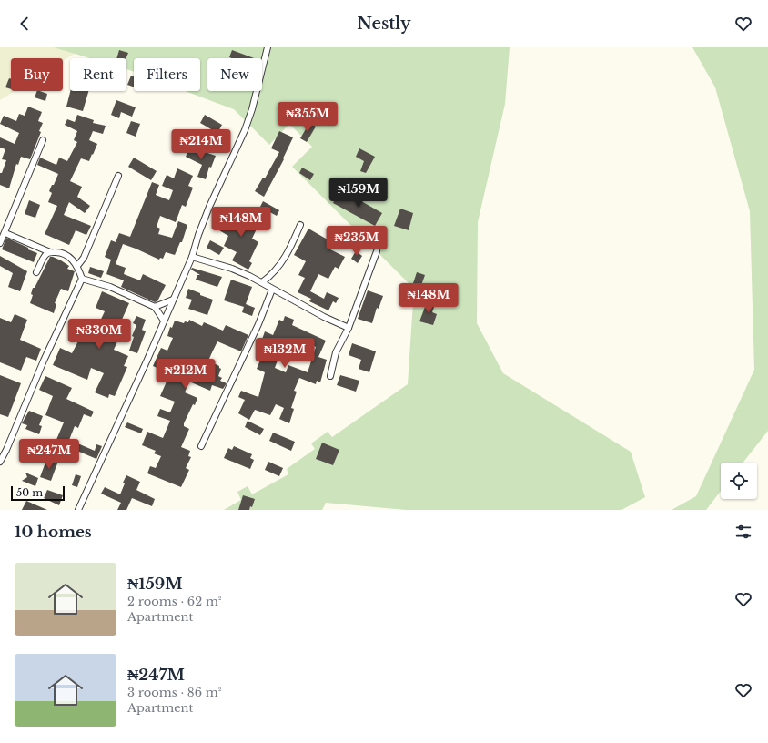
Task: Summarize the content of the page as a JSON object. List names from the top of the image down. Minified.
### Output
{"scale_bar":"50 m","page":{"header":"Nestly","chip":["Buy","Rent","Filters","New"],"price":["₦355M","₦214M","₦159M","₦148M","₦235M","₦148M","₦330M","₦132M","₦212M","₦247M"],"scale":"50 m","heading":"10 homes","list":[{"name":"₦159M","note":"2 rooms · 62 m² · Apartment"},{"name":"₦247M","note":"3 rooms · 86 m² · Apartment"}]}}
